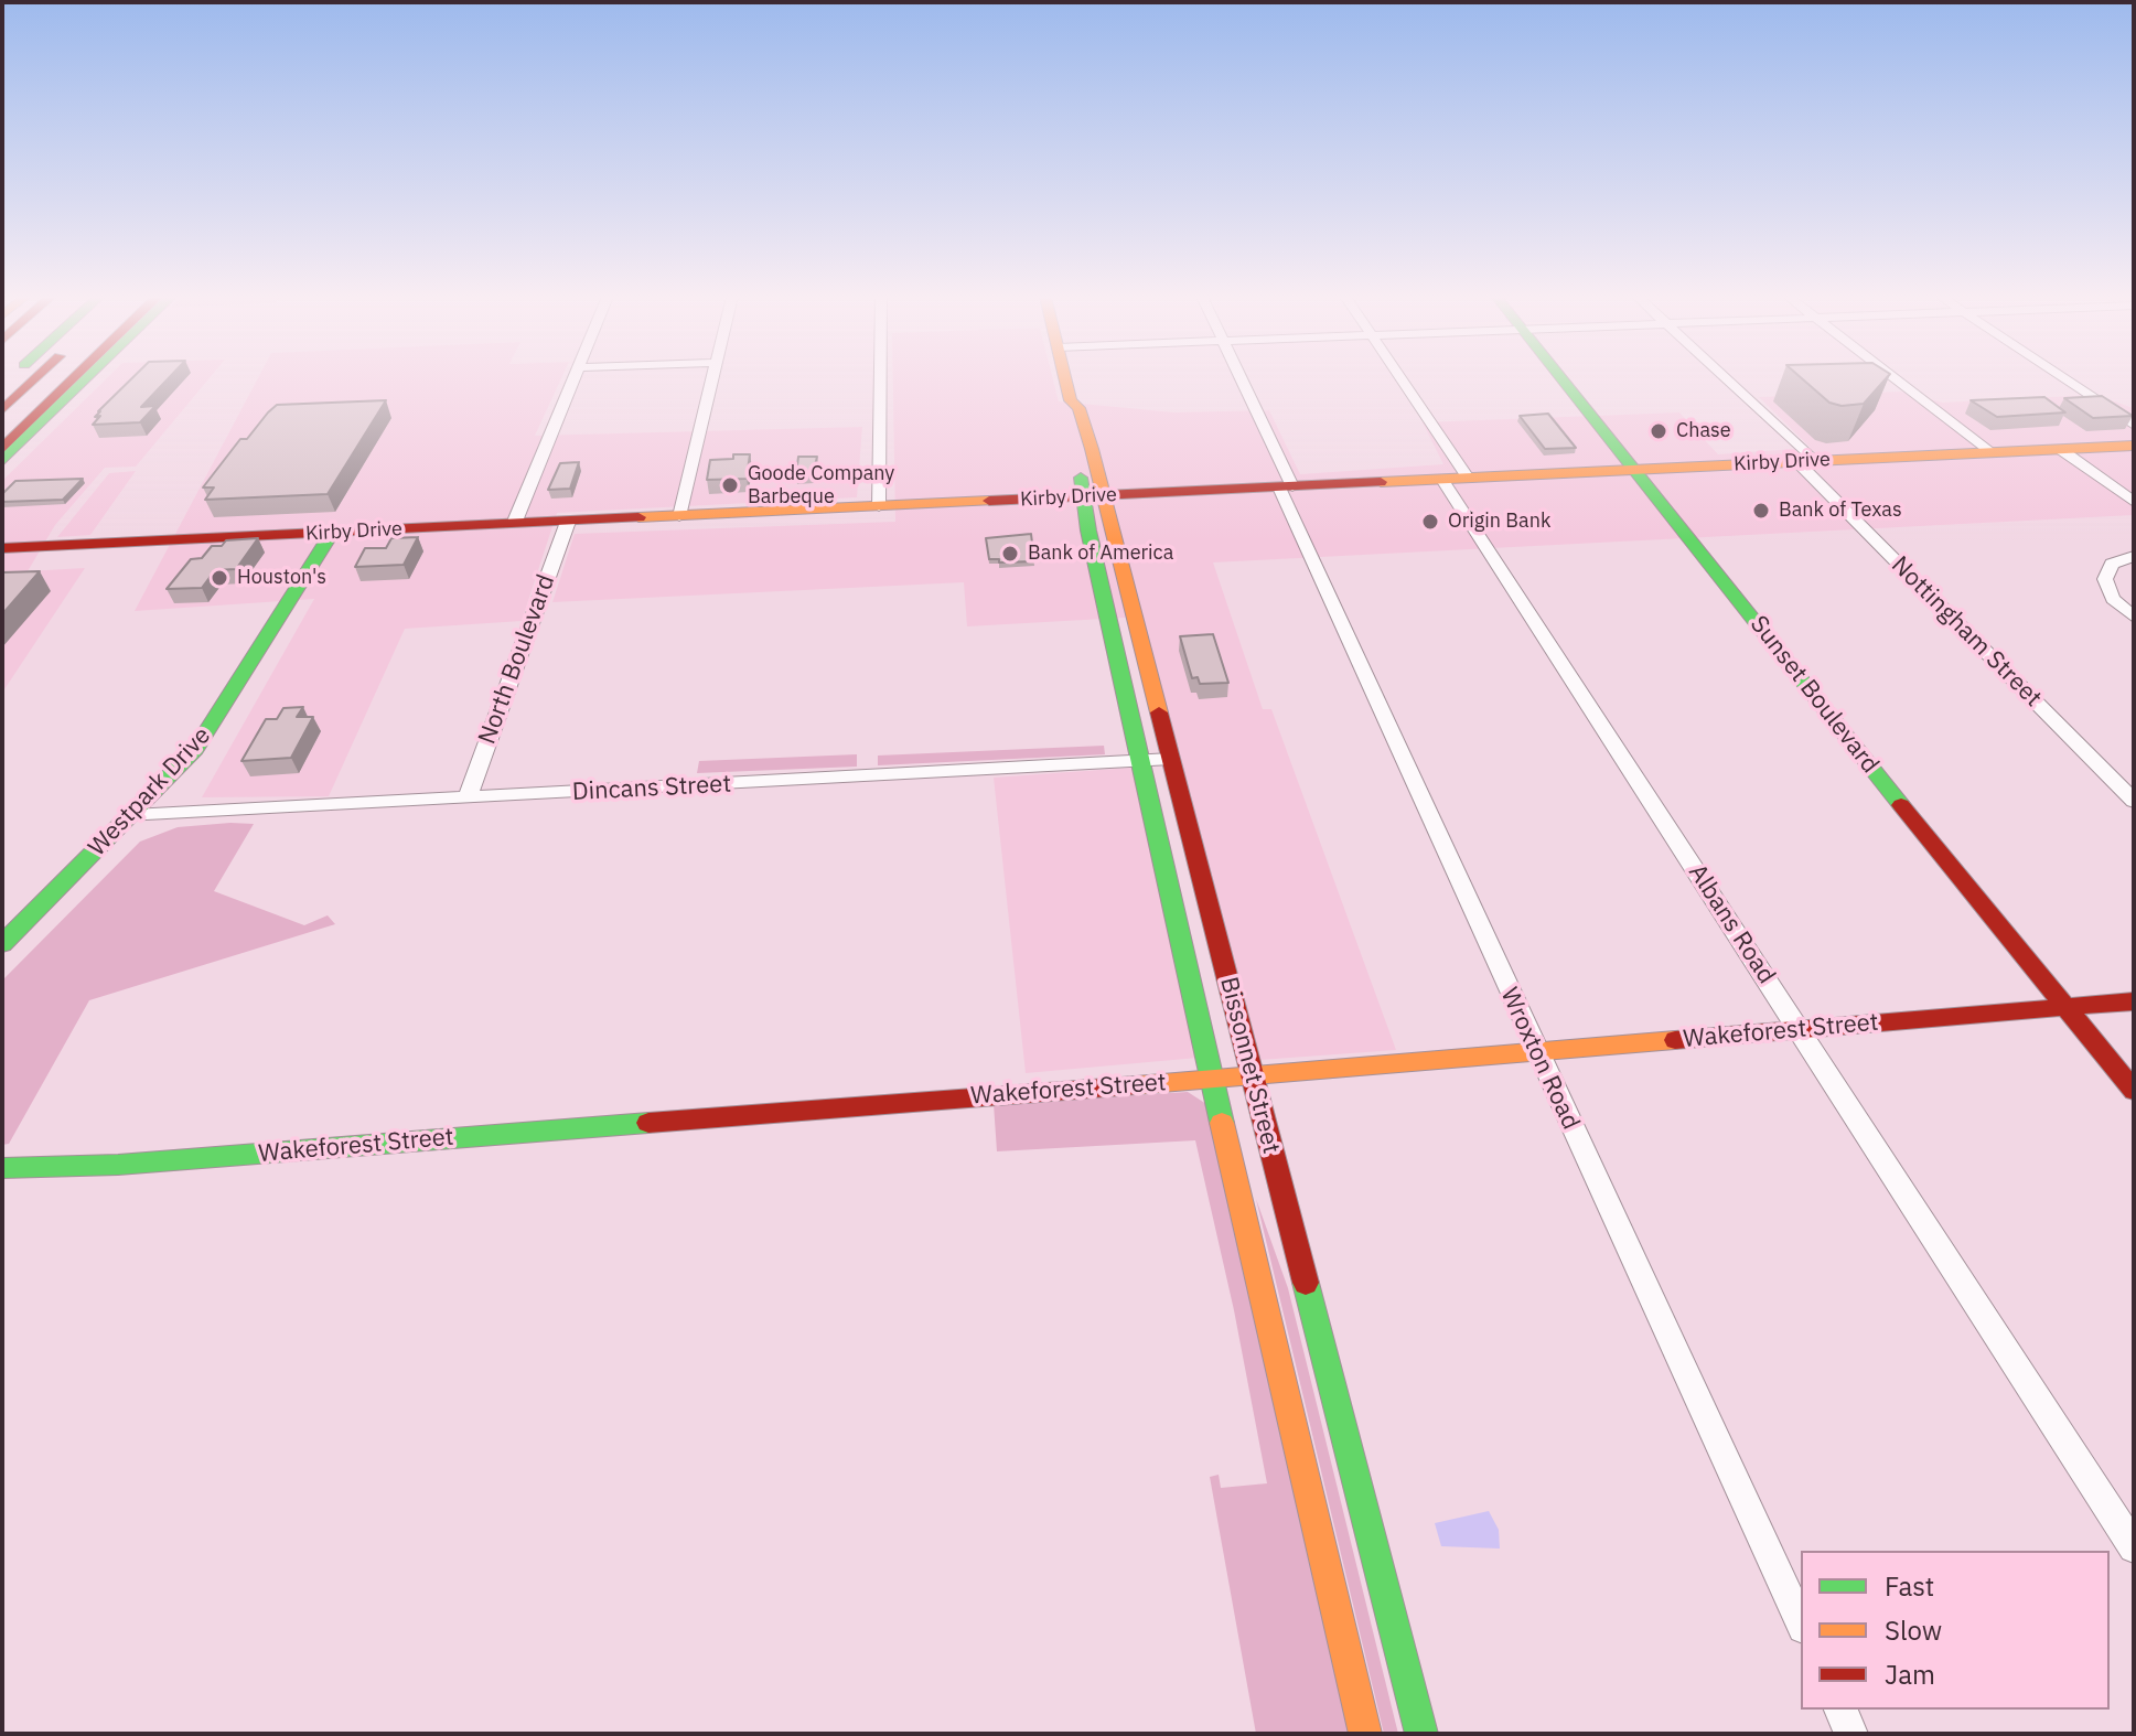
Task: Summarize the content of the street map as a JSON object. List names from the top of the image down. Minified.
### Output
{"streets":{"main road":["Kirby Drive","Sunset Boulevard","Westpark Drive","Wakeforest Street","Bissonnet Street"],"street":["Nottingham Street","North Boulevard","Dincans Street","Albans Road","Wroxton Road"]},"crossings":[["Kirby Drive","Nottingham Street"],["Kirby Drive","North Boulevard"],["Kirby Drive","Sunset Boulevard"],["Kirby Drive","Westpark Drive"],["Kirby Drive","Albans Road"],["Kirby Drive","Wroxton Road"],["Kirby Drive","Bissonnet Street"],["North Boulevard","Dincans Street"],["Sunset Boulevard","Wakeforest Street"],["Dincans Street","Westpark Drive"],["Dincans Street","Bissonnet Street"],["Albans Road","Wakeforest Street"],["Wakeforest Street","Wroxton Road"],["Wakeforest Street","Bissonnet Street"]],"places":["Chase","Goode Company Barbeque","Bank of Texas","Origin Bank","Bank of America","Houston's"],"legend":["Fast","Slow","Jam"]}
